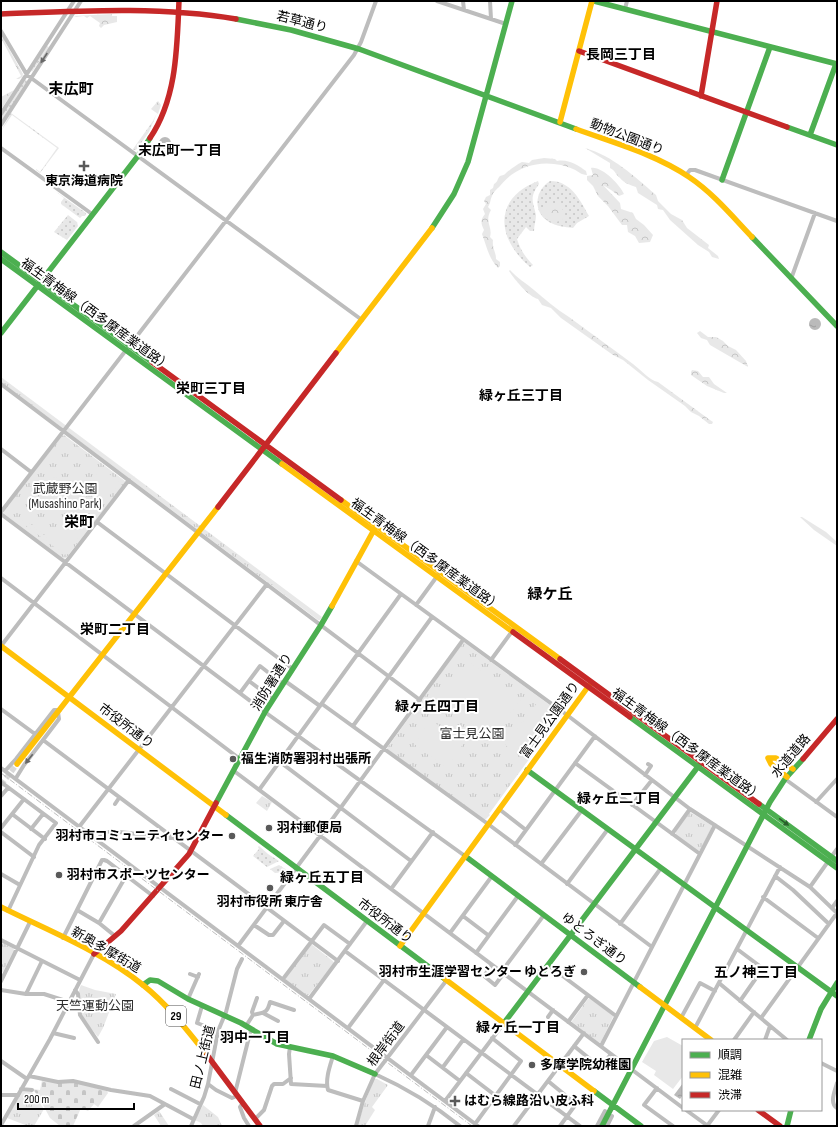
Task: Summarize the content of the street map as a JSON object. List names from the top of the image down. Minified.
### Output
{"streets":{"street":["若草通り","動物公園通り","福生青梅線（西多摩産業道路）","消防署通り","富士見公園通り","市役所通り","水道道路","ゆとろぎ通り","新奥多摩街道","29","根岸街道","田ノ上街道"]},"crossings":[["若草通り","動物公園通り"],["福生青梅線（西多摩産業道路）","消防署通り"],["福生青梅線（西多摩産業道路）","富士見公園通り"],["福生青梅線（西多摩産業道路）","水道道路"],["消防署通り","市役所通り"],["消防署通り","新奥多摩街道"],["富士見公園通り","市役所通り"],["富士見公園通り","ゆとろぎ通り"],["市役所通り","水道道路"],["市役所通り","根岸街道"],["水道道路","ゆとろぎ通り"],["新奥多摩街道","田ノ上街道"]],"districts":["長岡三丁目","末広町","末広町一丁目","栄町三丁目","緑ヶ丘三丁目","栄町","緑ケ丘","栄町二丁目","緑ヶ丘四丁目","緑ヶ丘二丁目","緑ヶ丘五丁目","五ノ神三丁目","緑ヶ丘一丁目","羽中一丁目"],"parks":["武蔵野公園 (Musashino Park)","富士見公園","天竺運動公園"],"places":{"health":["東京海道病院","はむら線路沿い皮ふ科"],"other":["福生消防署羽村出張所","羽村郵便局","羽村市コミュニティセンター","羽村市スポーツセンター","羽村市役所 東庁舎","羽村市生涯学習センター ゆとろぎ","多摩学院幼稚園"]},"legend":["順調","混雑","渋滞"],"scale_bar":"200 m"}
